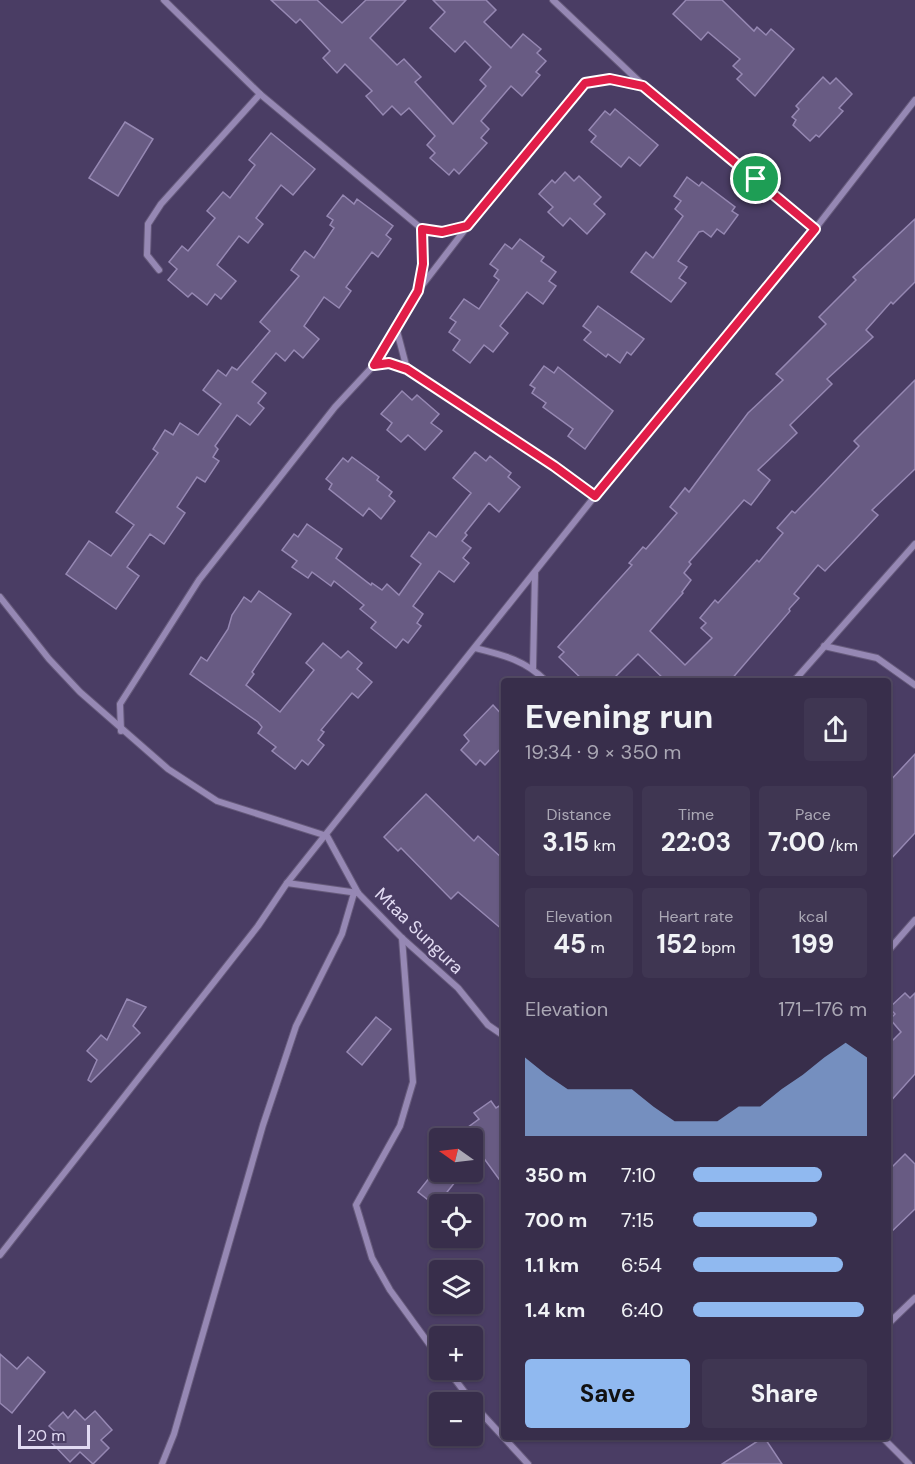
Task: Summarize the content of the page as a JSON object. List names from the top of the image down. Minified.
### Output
{"streets":{"street":["Mtaa Sungura"]},"scale_bar":"20 m","north":"left","page":{"heading":["Evening run","19:34 · 9 × 350 m"],"stats":[["Distance","3.15 km"],["Time","22:03"],["Pace","7:00 /km"],["Elevation","45 m"],["Heart rate","152 bpm"],["kcal","199"]],"chart":["Elevation","171–176 m"],"map_buttons":["+","−"],"list":[{"name":"350 m","note":"7:10"},{"name":"700 m","note":"7:15"},{"name":"1.1 km","note":"6:54"},{"name":"1.4 km","note":"6:40"}],"buttons":["Save","Share"],"scale":"20 m"}}
